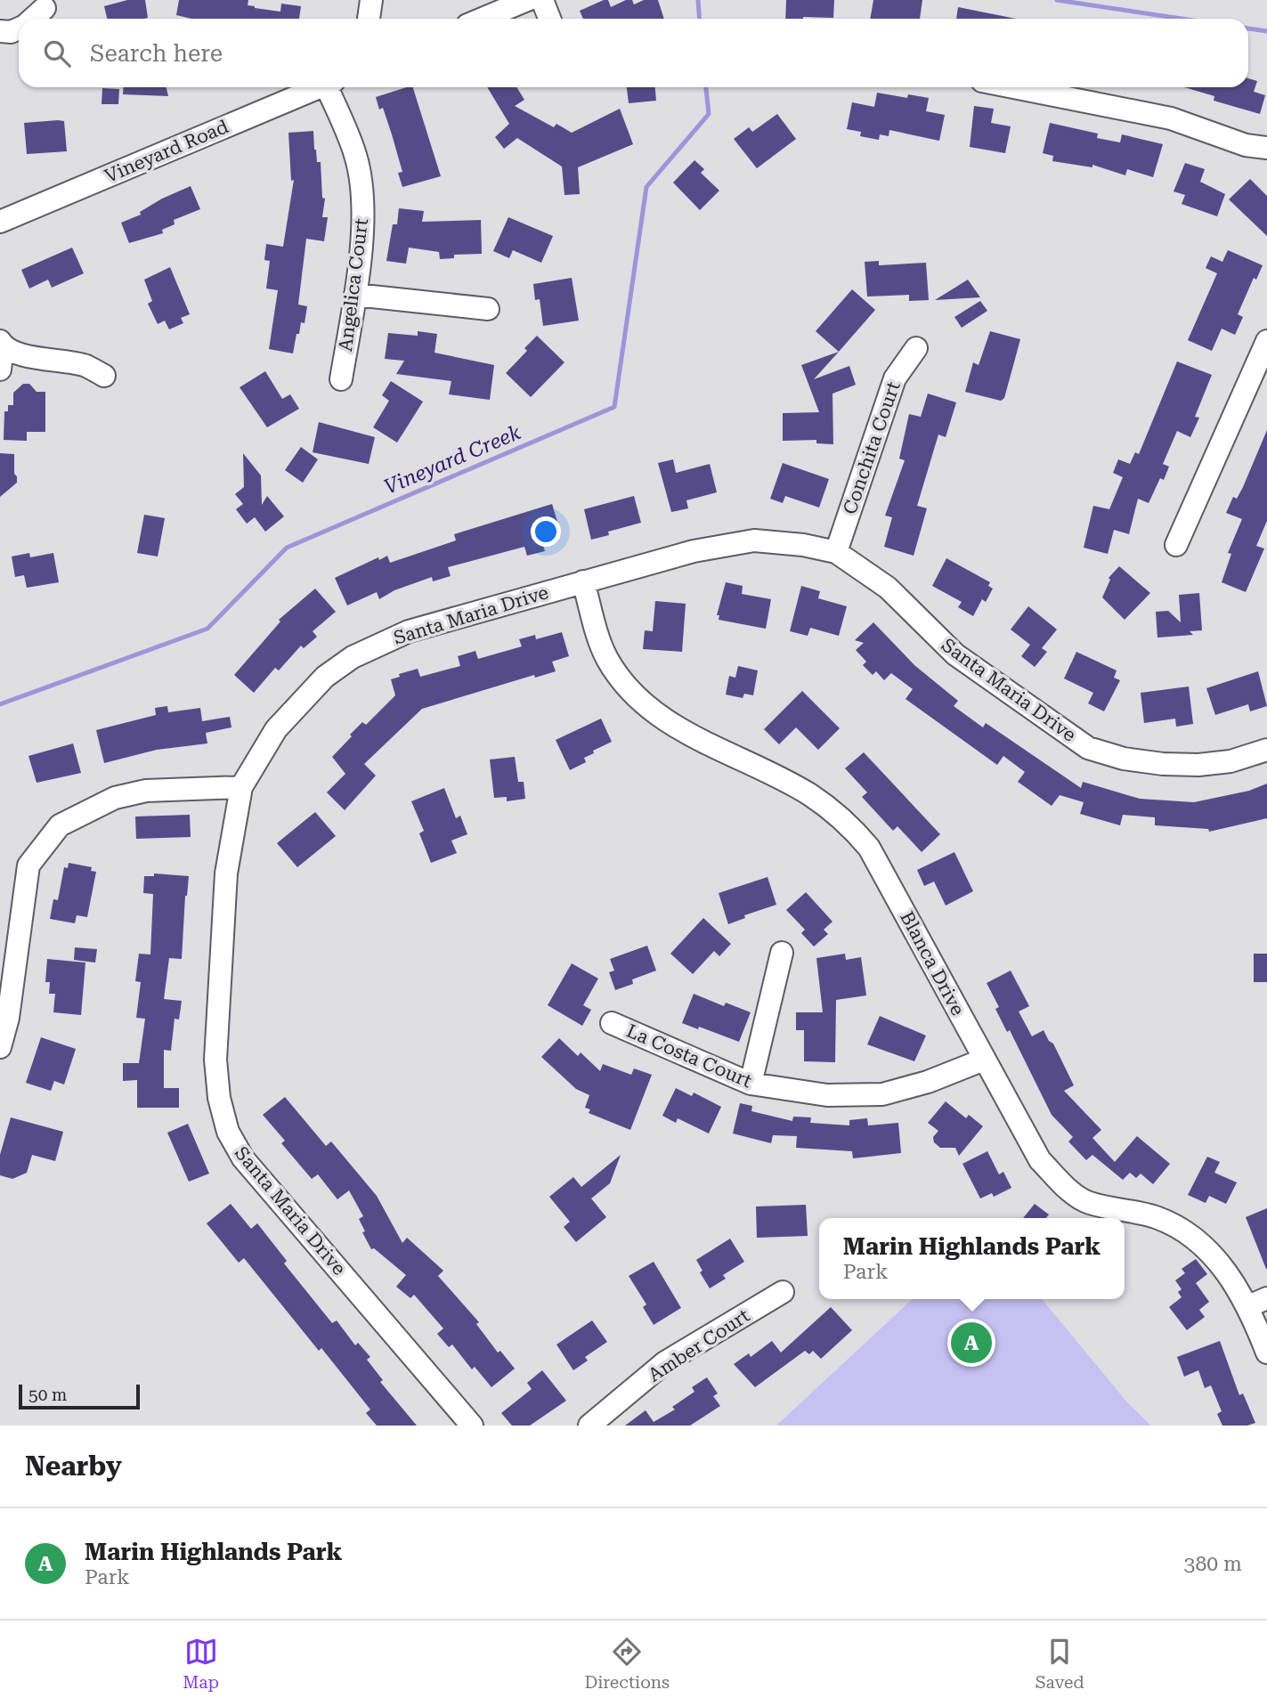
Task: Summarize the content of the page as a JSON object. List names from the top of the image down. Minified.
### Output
{"streets":{"street":["Vineyard Road","Angelica Court","Conchita Court","Santa Maria Drive","Blanca Drive","La Costa Court","Amber Court"]},"crossings":[["Conchita Court","Santa Maria Drive"],["Santa Maria Drive","Blanca Drive"],["Blanca Drive","La Costa Court"]],"water":["Vineyard Creek"],"scale_bar":"50 m","page":{"search":"Search here","popup":["Marin Highlands Park","Park"],"pins":"A","scale":"50 m","heading":"Nearby","list":[{"mark":"A","name":"Marin Highlands Park","note":"Park","value":"380 m"}],"nav":["Map","Directions","Saved"]}}
